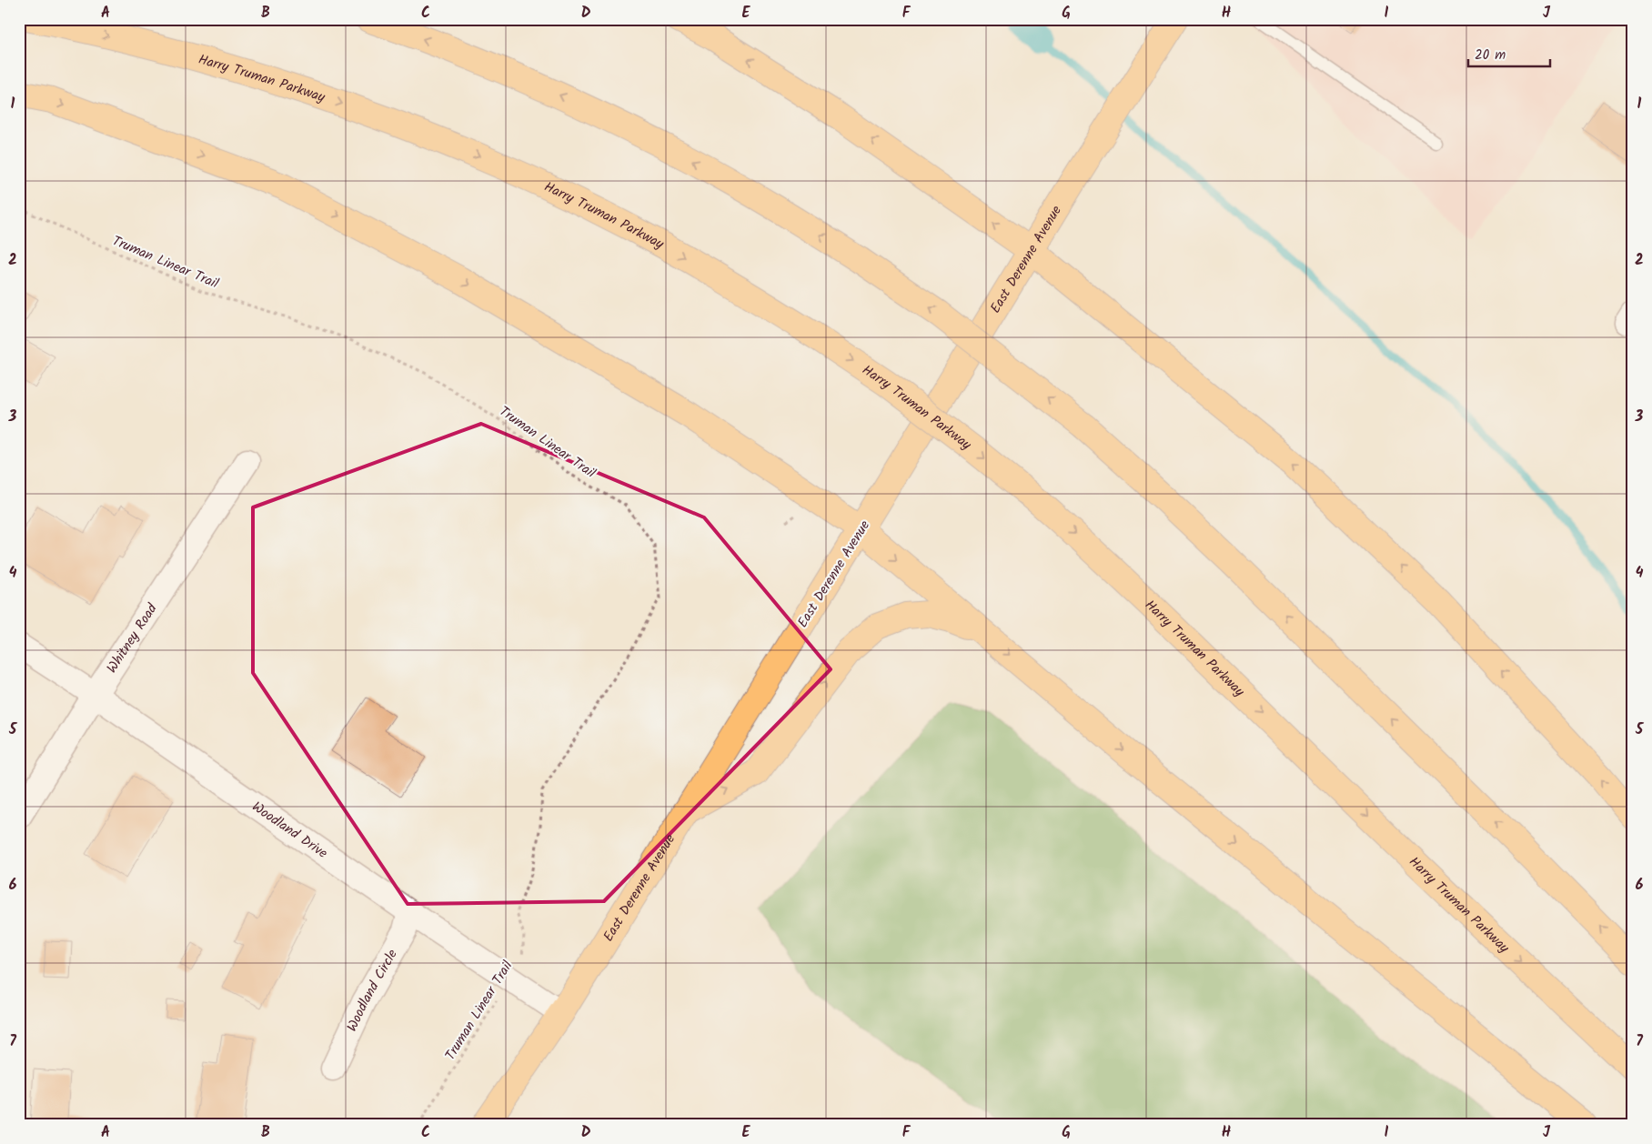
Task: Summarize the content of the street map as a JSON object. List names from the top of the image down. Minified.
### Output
{"streets":{"main road":["Harry Truman Parkway","East Derenne Avenue"],"street":["Whitney Road","Woodland Drive","Woodland Circle"],"path":["Truman Linear Trail"]},"crossings":[["East Derenne Avenue","Woodland Drive"],["Truman Linear Trail","Woodland Drive"],["Whitney Road","Woodland Drive"],["Woodland Drive","Woodland Circle"]],"scale_bar":"20 m","grid":{"columns":["A","B","C","D","E","F","G","H","I","J"],"rows":["1","2","3","4","5","6","7"]}}
